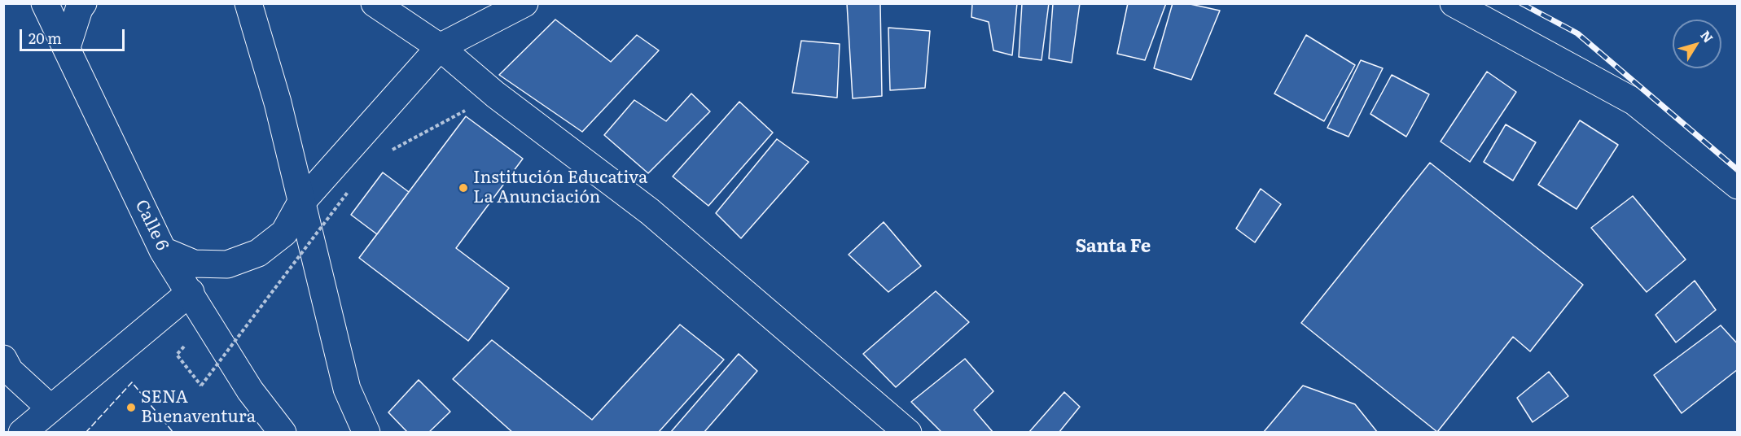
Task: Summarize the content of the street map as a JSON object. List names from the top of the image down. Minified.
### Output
{"streets":{"main road":["Calle 6"]},"districts":["Santa Fe"],"places":["Institución Educativa La Anunciación","SENA Buenaventura"],"scale_bar":"20 m","north":"top right"}
